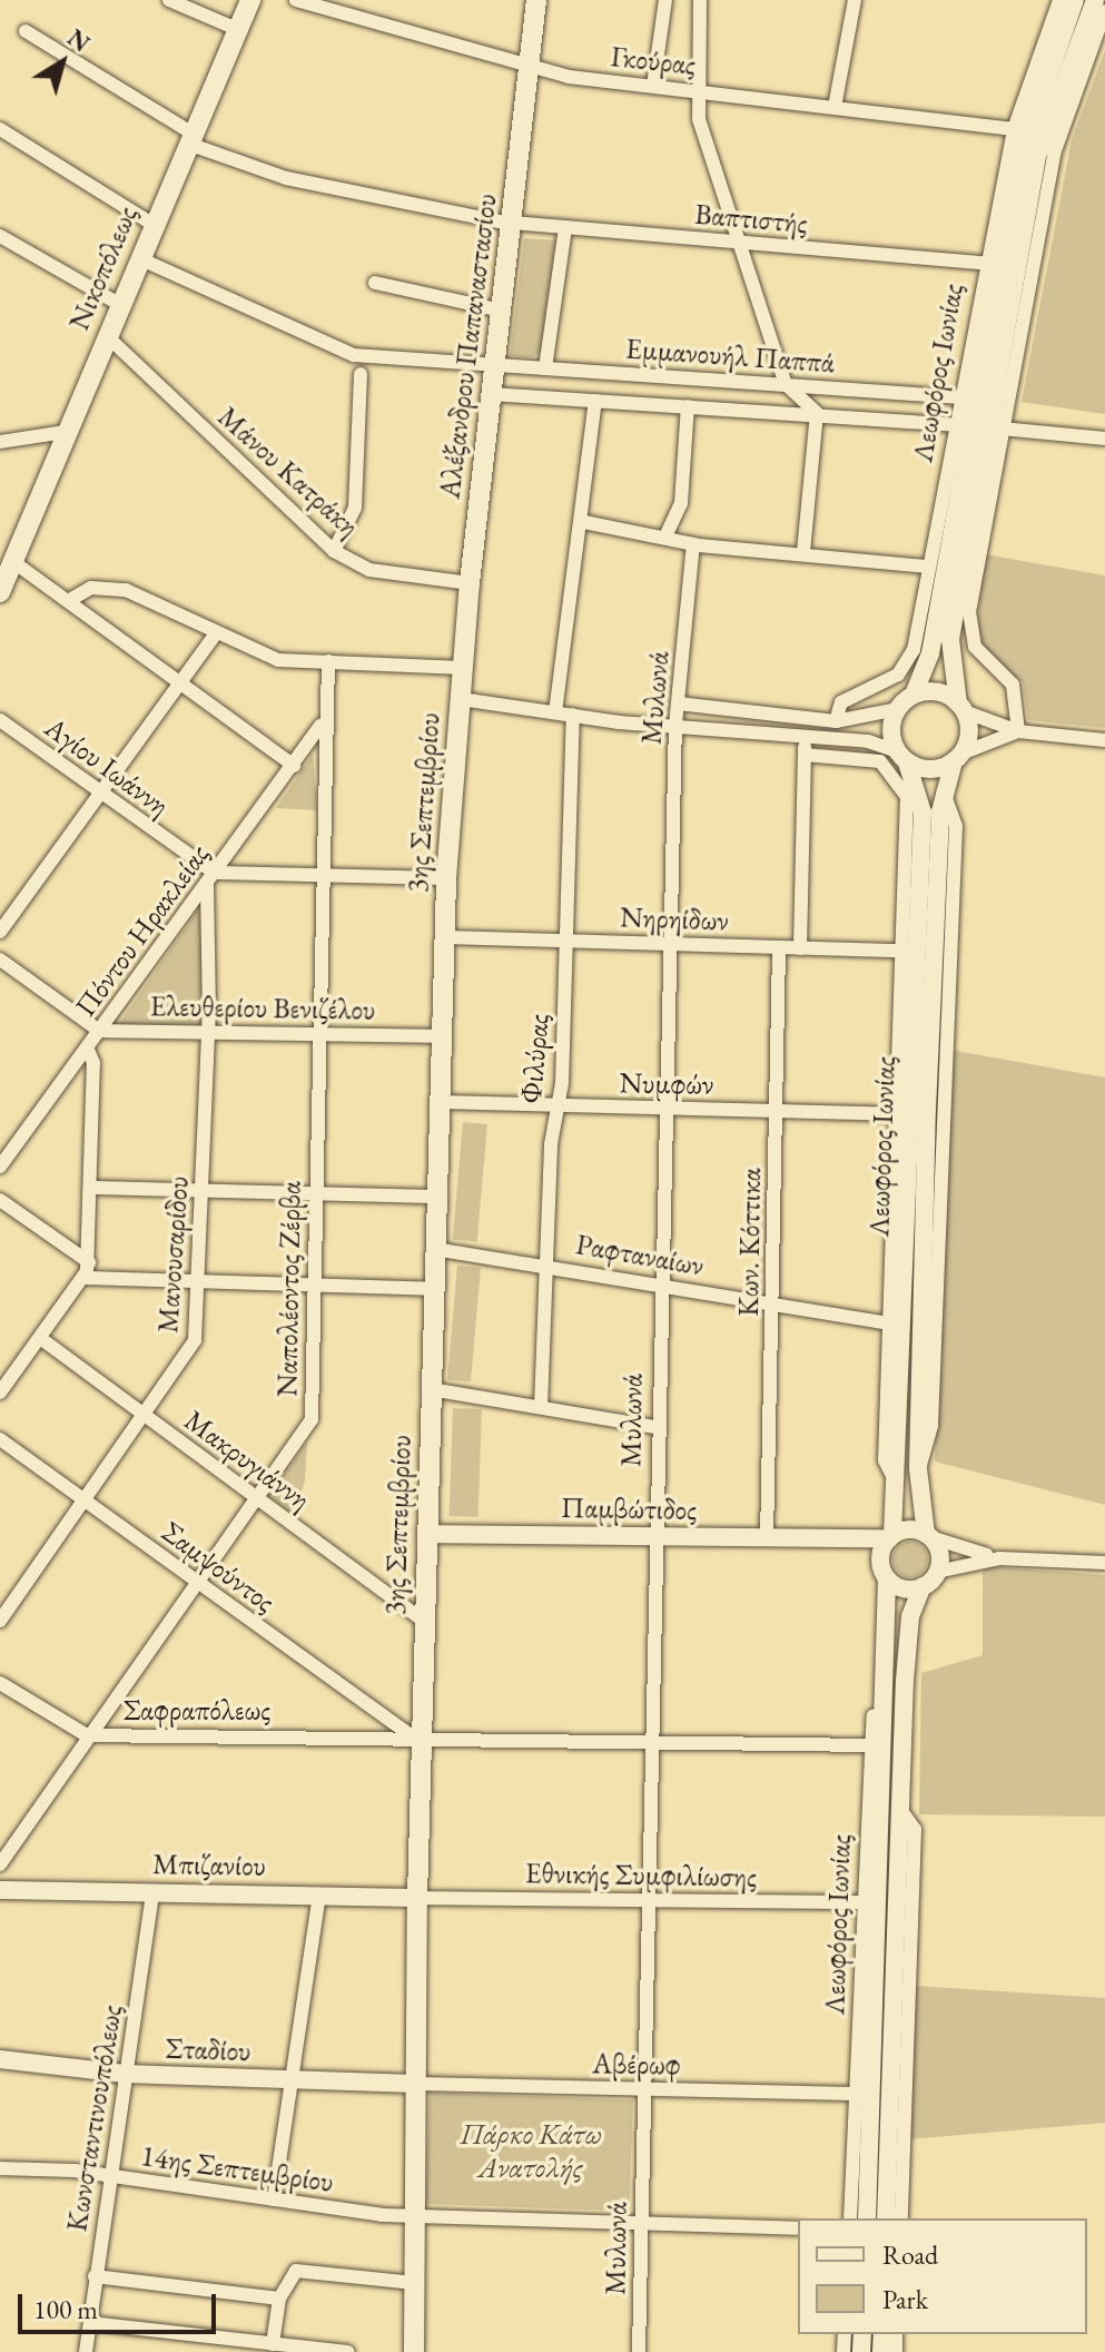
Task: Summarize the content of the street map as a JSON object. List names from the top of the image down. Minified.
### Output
{"streets":{"main road":["Νικοπόλεως","Αλέξανδρου Παπαναστασίου","3ης Σεπτεμβρίου"],"street":["Γκούρας","Βαπτιστής","Εμμανουήλ Παππά","Λεωφόρος Ιωνίας","Μάνου Κατράκη","Μυλωνά","Αγίου Ιωάννη","Νηρηίδων","Πόντου Ηρακλείας","Ελευθερίου Βενιζέλου","Φιλύρας","Νυμφών","Κων. Κόττικα","Μανουσαρίδου","Ραφταναίων","Ναπολέοντος Ζέρβα","Μακρυγιάννη","Παμβώτιδος","Σαμψούντος","Σαφραπόλεως","Μπιζανίου","Εθνικής Συμφιλίωσης","Σταδίου","Αβέρωφ","Κωνσταντινουπόλεως","14ης Σεπτεμβρίου"]},"crossings":[["Γκούρας","Αλέξανδρου Παπαναστασίου"],["Γκούρας","Λεωφόρος Ιωνίας"],["Βαπτιστής","Νικοπόλεως"],["Βαπτιστής","Αλέξανδρου Παπαναστασίου"],["Βαπτιστής","Λεωφόρος Ιωνίας"],["Νικοπόλεως","Εμμανουήλ Παππά"],["Νικοπόλεως","Μάνου Κατράκη"],["Αλέξανδρου Παπαναστασίου","Εμμανουήλ Παππά"],["Αλέξανδρου Παπαναστασίου","Μάνου Κατράκη"],["Αλέξανδρου Παπαναστασίου","3ης Σεπτεμβρίου"],["Εμμανουήλ Παππά","Λεωφόρος Ιωνίας"],["Λεωφόρος Ιωνίας","Παμβώτιδος"],["Λεωφόρος Ιωνίας","Σαφραπόλεως"],["Λεωφόρος Ιωνίας","Εθνικής Συμφιλίωσης"],["Λεωφόρος Ιωνίας","Αβέρωφ"],["Μυλωνά","Νηρηίδων"],["Μυλωνά","Νυμφών"],["Μυλωνά","Ραφταναίων"],["Μυλωνά","Παμβώτιδος"],["Μυλωνά","Σαφραπόλεως"],["Μυλωνά","Εθνικής Συμφιλίωσης"],["Μυλωνά","Αβέρωφ"],["Μυλωνά","14ης Σεπτεμβρίου"],["Αγίου Ιωάννη","Πόντου Ηρακλείας"],["Αγίου Ιωάννη","Μανουσαρίδου"],["3ης Σεπτεμβρίου","Νηρηίδων"],["3ης Σεπτεμβρίου","Ελευθερίου Βενιζέλου"],["3ης Σεπτεμβρίου","Νυμφών"],["3ης Σεπτεμβρίου","Ραφταναίων"],["3ης Σεπτεμβρίου","Μακρυγιάννη"],["3ης Σεπτεμβρίου","Παμβώτιδος"],["3ης Σεπτεμβρίου","Σαμψούντος"],["3ης Σεπτεμβρίου","Σαφραπόλεως"],["3ης Σεπτεμβρίου","Μπιζανίου"],["3ης Σεπτεμβρίου","Εθνικής Συμφιλίωσης"],["3ης Σεπτεμβρίου","Σταδίου"],["3ης Σεπτεμβρίου","Αβέρωφ"],["3ης Σεπτεμβρίου","14ης Σεπτεμβρίου"],["Νηρηίδων","Φιλύρας"],["Νηρηίδων","Κων. Κόττικα"],["Πόντου Ηρακλείας","Ελευθερίου Βενιζέλου"],["Πόντου Ηρακλείας","Μανουσαρίδου"],["Πόντου Ηρακλείας","Ναπολέοντος Ζέρβα"],["Ελευθερίου Βενιζέλου","Μανουσαρίδου"],["Ελευθερίου Βενιζέλου","Ναπολέοντος Ζέρβα"],["Φιλύρας","Νυμφών"],["Φιλύρας","Ραφταναίων"],["Νυμφών","Κων. Κόττικα"],["Κων. Κόττικα","Ραφταναίων"],["Κων. Κόττικα","Παμβώτιδος"],["Μανουσαρίδου","Μακρυγιάννη"],["Μανουσαρίδου","Σαμψούντος"],["Ναπολέοντος Ζέρβα","Μακρυγιάννη"],["Ναπολέοντος Ζέρβα","Σαμψούντος"],["Ναπολέοντος Ζέρβα","Σαφραπόλεως"],["Σαμψούντος","Σαφραπόλεως"],["Μπιζανίου","Εθνικής Συμφιλίωσης"],["Μπιζανίου","Κωνσταντινουπόλεως"],["Σταδίου","Αβέρωφ"],["Σταδίου","Κωνσταντινουπόλεως"],["Κωνσταντινουπόλεως","14ης Σεπτεμβρίου"]],"parks":["Πάρκο Κάτω Ανατολής"],"legend":["Road","Park"],"scale_bar":"100 m","north":"top right"}
